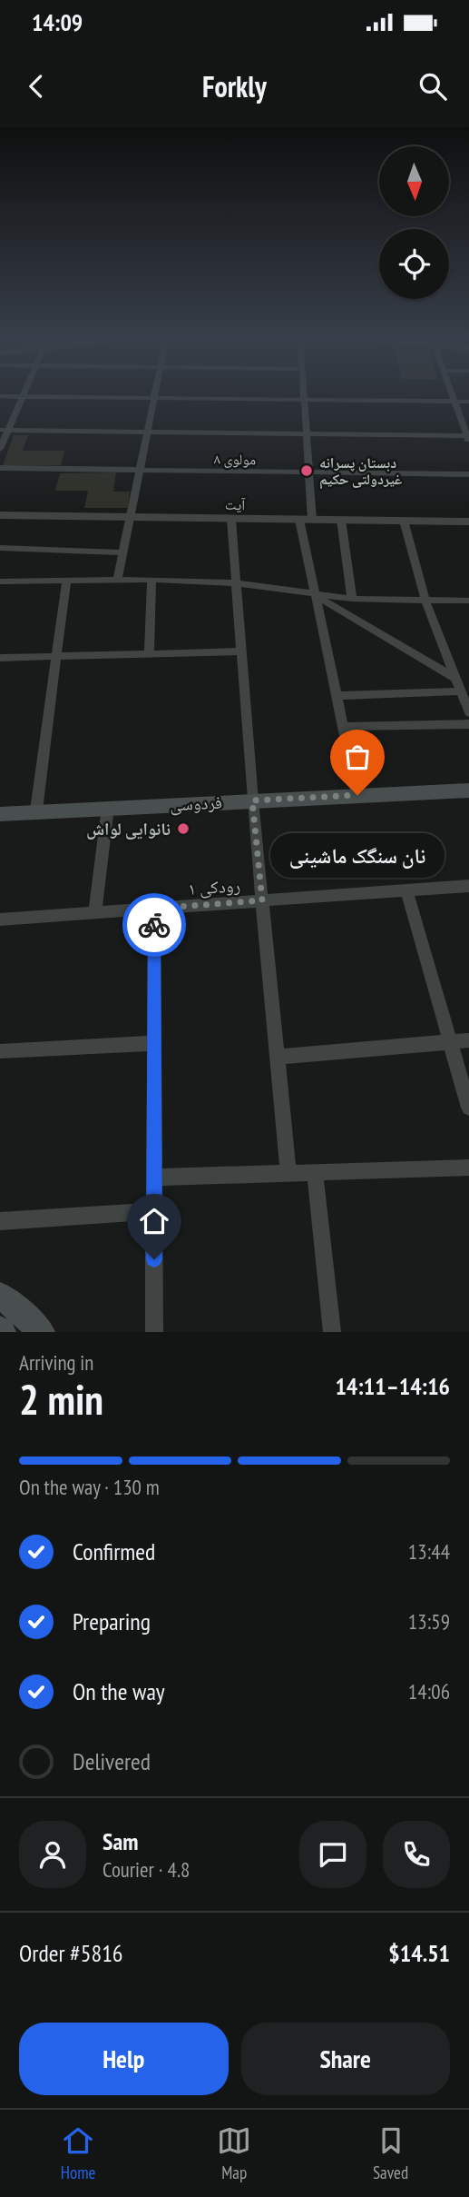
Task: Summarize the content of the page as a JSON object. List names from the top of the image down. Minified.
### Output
{"streets":{"main road":["فردوسی"],"street":["مولوی ۸","آیت","رودکی ۱"]},"places":["دبستان پسرانه غیردولتی حکیم","نان سنگک ماشینی","نانوایی لواش"],"north":"bottom","page":{"status":"14:09","header":"Forkly","bubble":"نان سنگک ماشینی","heading":["2 min","Arriving in","14:11–14:16"],"panel":["Sam","Courier · 4.8","Order #5816","$14.51"],"bar":"On the way · 130 m","list":[["Confirmed","13:44"],["Preparing","13:59"],["On the way","14:06"],"Delivered"],"buttons":["Help","Share"],"tabs":["Home","Map","Saved"]}}
